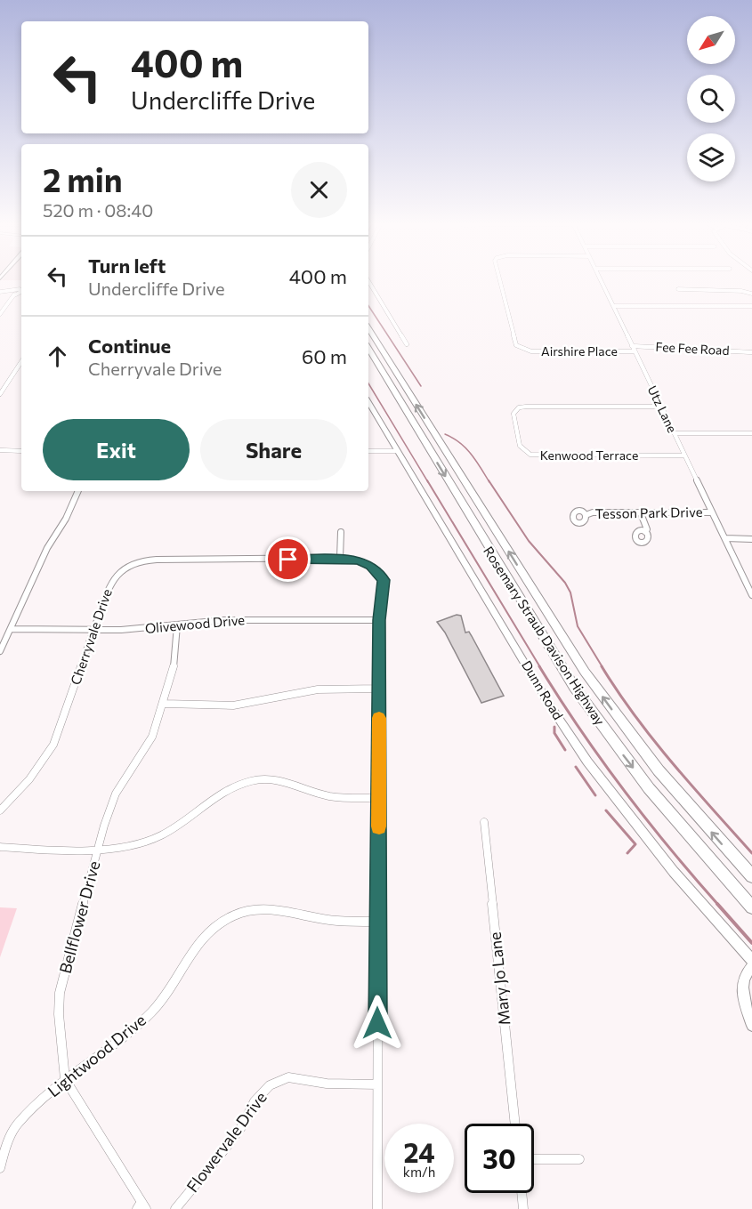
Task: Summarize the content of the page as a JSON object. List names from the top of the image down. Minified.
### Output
{"streets":{"highway":["Rosemary Straub Davison Highway"],"street":["Fee Fee Road","Airshire Place","Utz Lane","Kenwood Terrace","Tesson Park Drive","Olivewood Drive","Cherryvale Drive","Dunn Road","Bellflower Drive","Mary Jo Lane","Lightwood Drive","Flowervale Drive"]},"crossings":[["Fee Fee Road","Utz Lane"],["Airshire Place","Utz Lane"],["Utz Lane","Kenwood Terrace"],["Utz Lane","Tesson Park Drive"],["Olivewood Drive","Cherryvale Drive"],["Olivewood Drive","Bellflower Drive"],["Bellflower Drive","Lightwood Drive"]],"north":"bottom left","page":{"turn":["400 m","Undercliffe Drive"],"heading":["2 min","520 m · 08:40"],"list":[{"name":"Turn left","note":"Undercliffe Drive","value":"400 m"},{"name":"Continue","note":"Cherryvale Drive","value":"60 m"}],"buttons":["Exit","Share"],"speed":"24 km/h","limit":"30"}}
